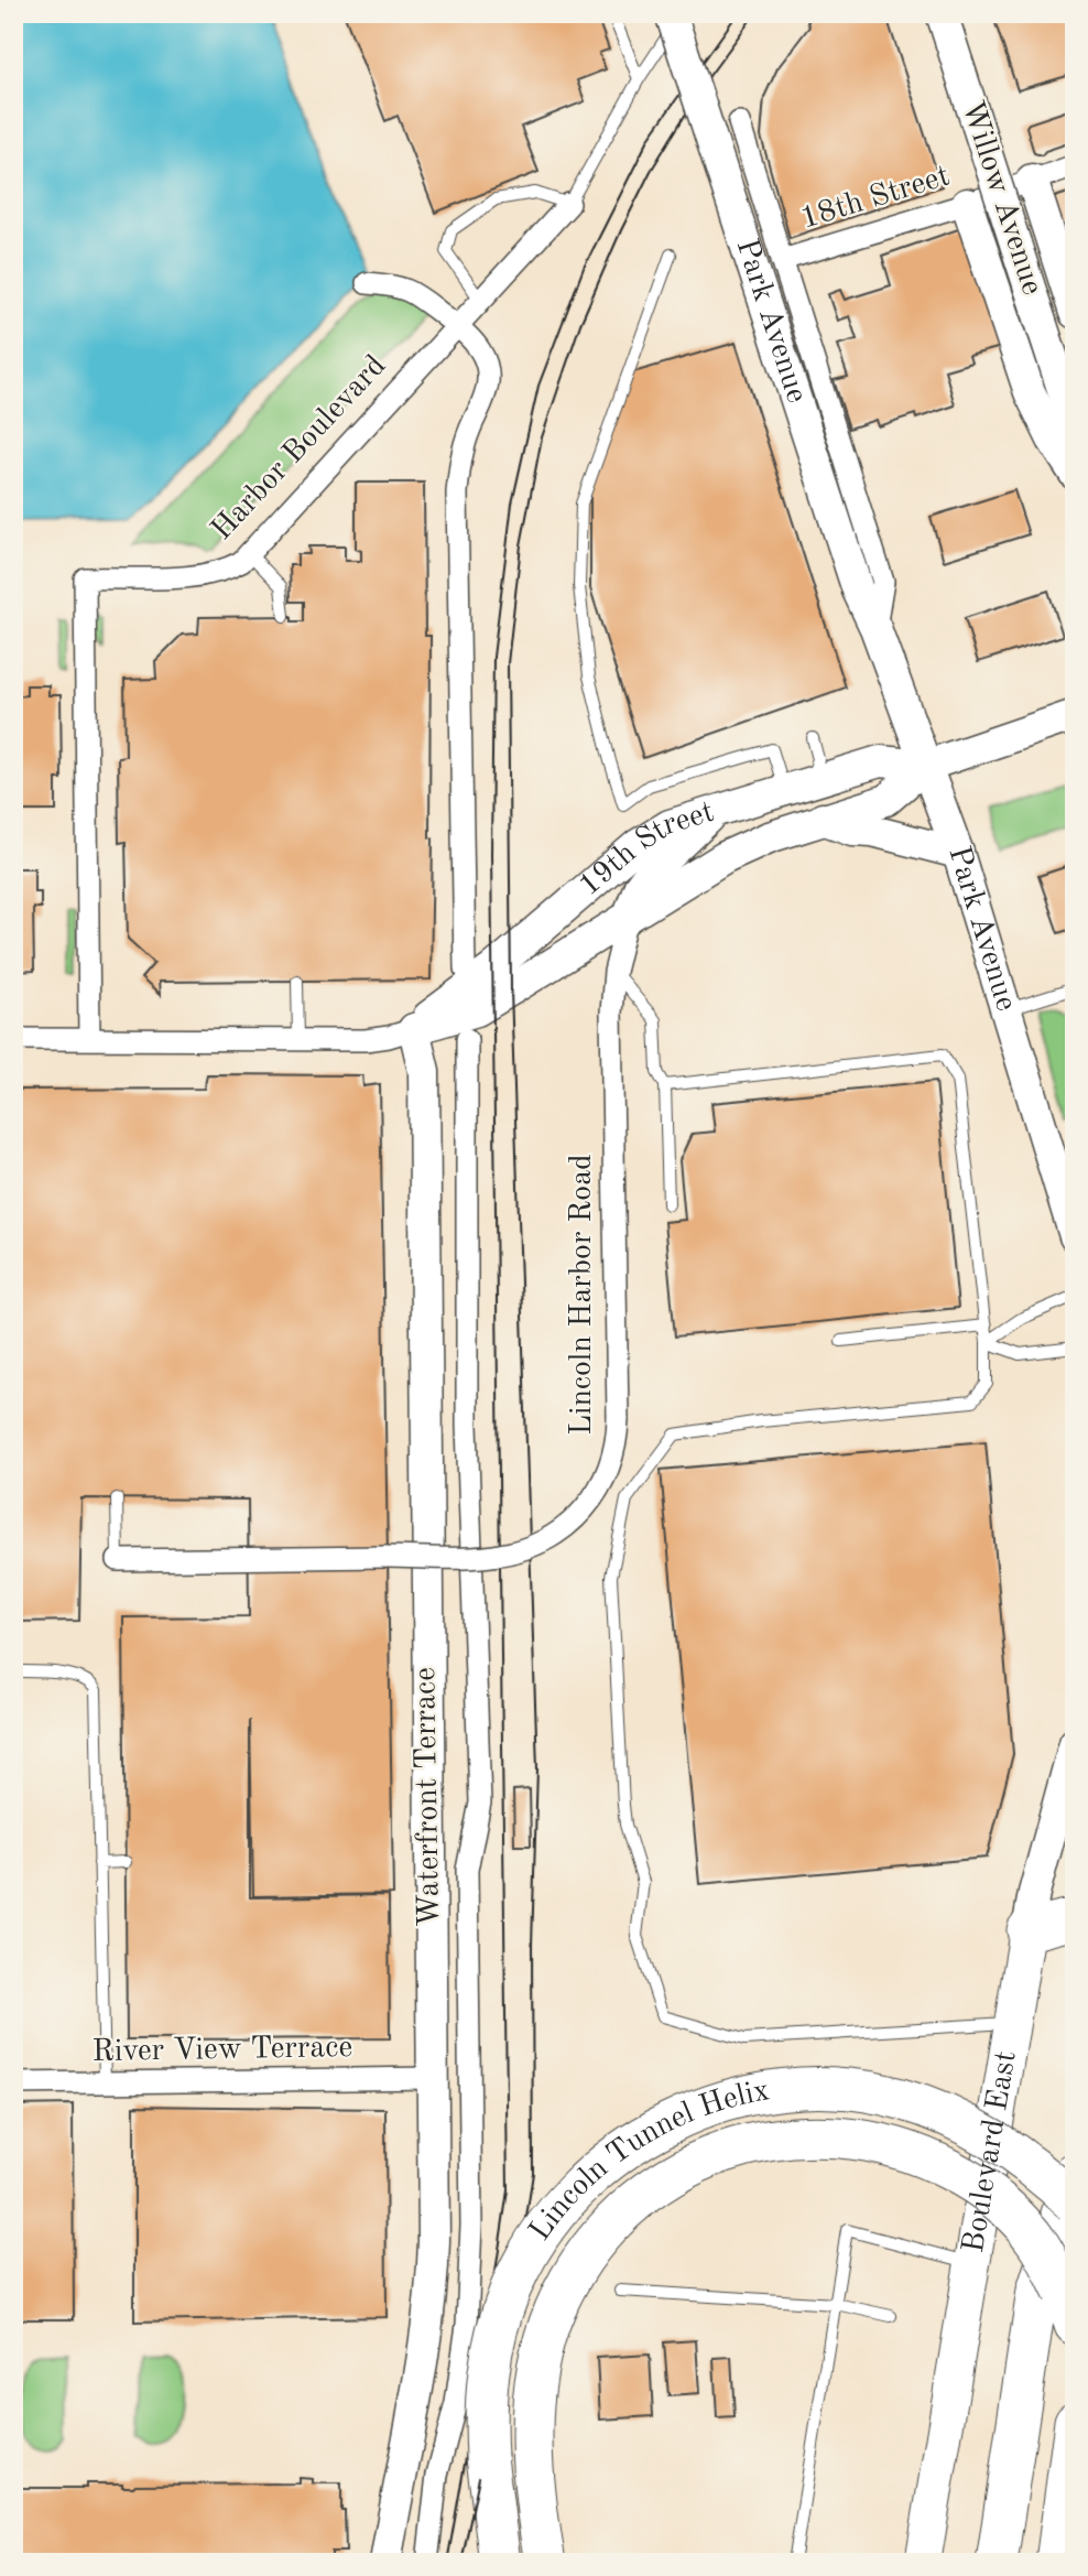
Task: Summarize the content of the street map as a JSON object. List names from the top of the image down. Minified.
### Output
{"streets":{"highway":["Lincoln Tunnel Helix"],"main road":["Boulevard East"],"street":["18th Street","Willow Avenue","Park Avenue","Harbor Boulevard","19th Street","Lincoln Harbor Road","Waterfront Terrace","River View Terrace"]},"crossings":[["18th Street","Park Avenue"],["Park Avenue","19th Street"],["Harbor Boulevard","19th Street"],["19th Street","Lincoln Harbor Road"],["19th Street","Waterfront Terrace"],["Waterfront Terrace","River View Terrace"]]}
